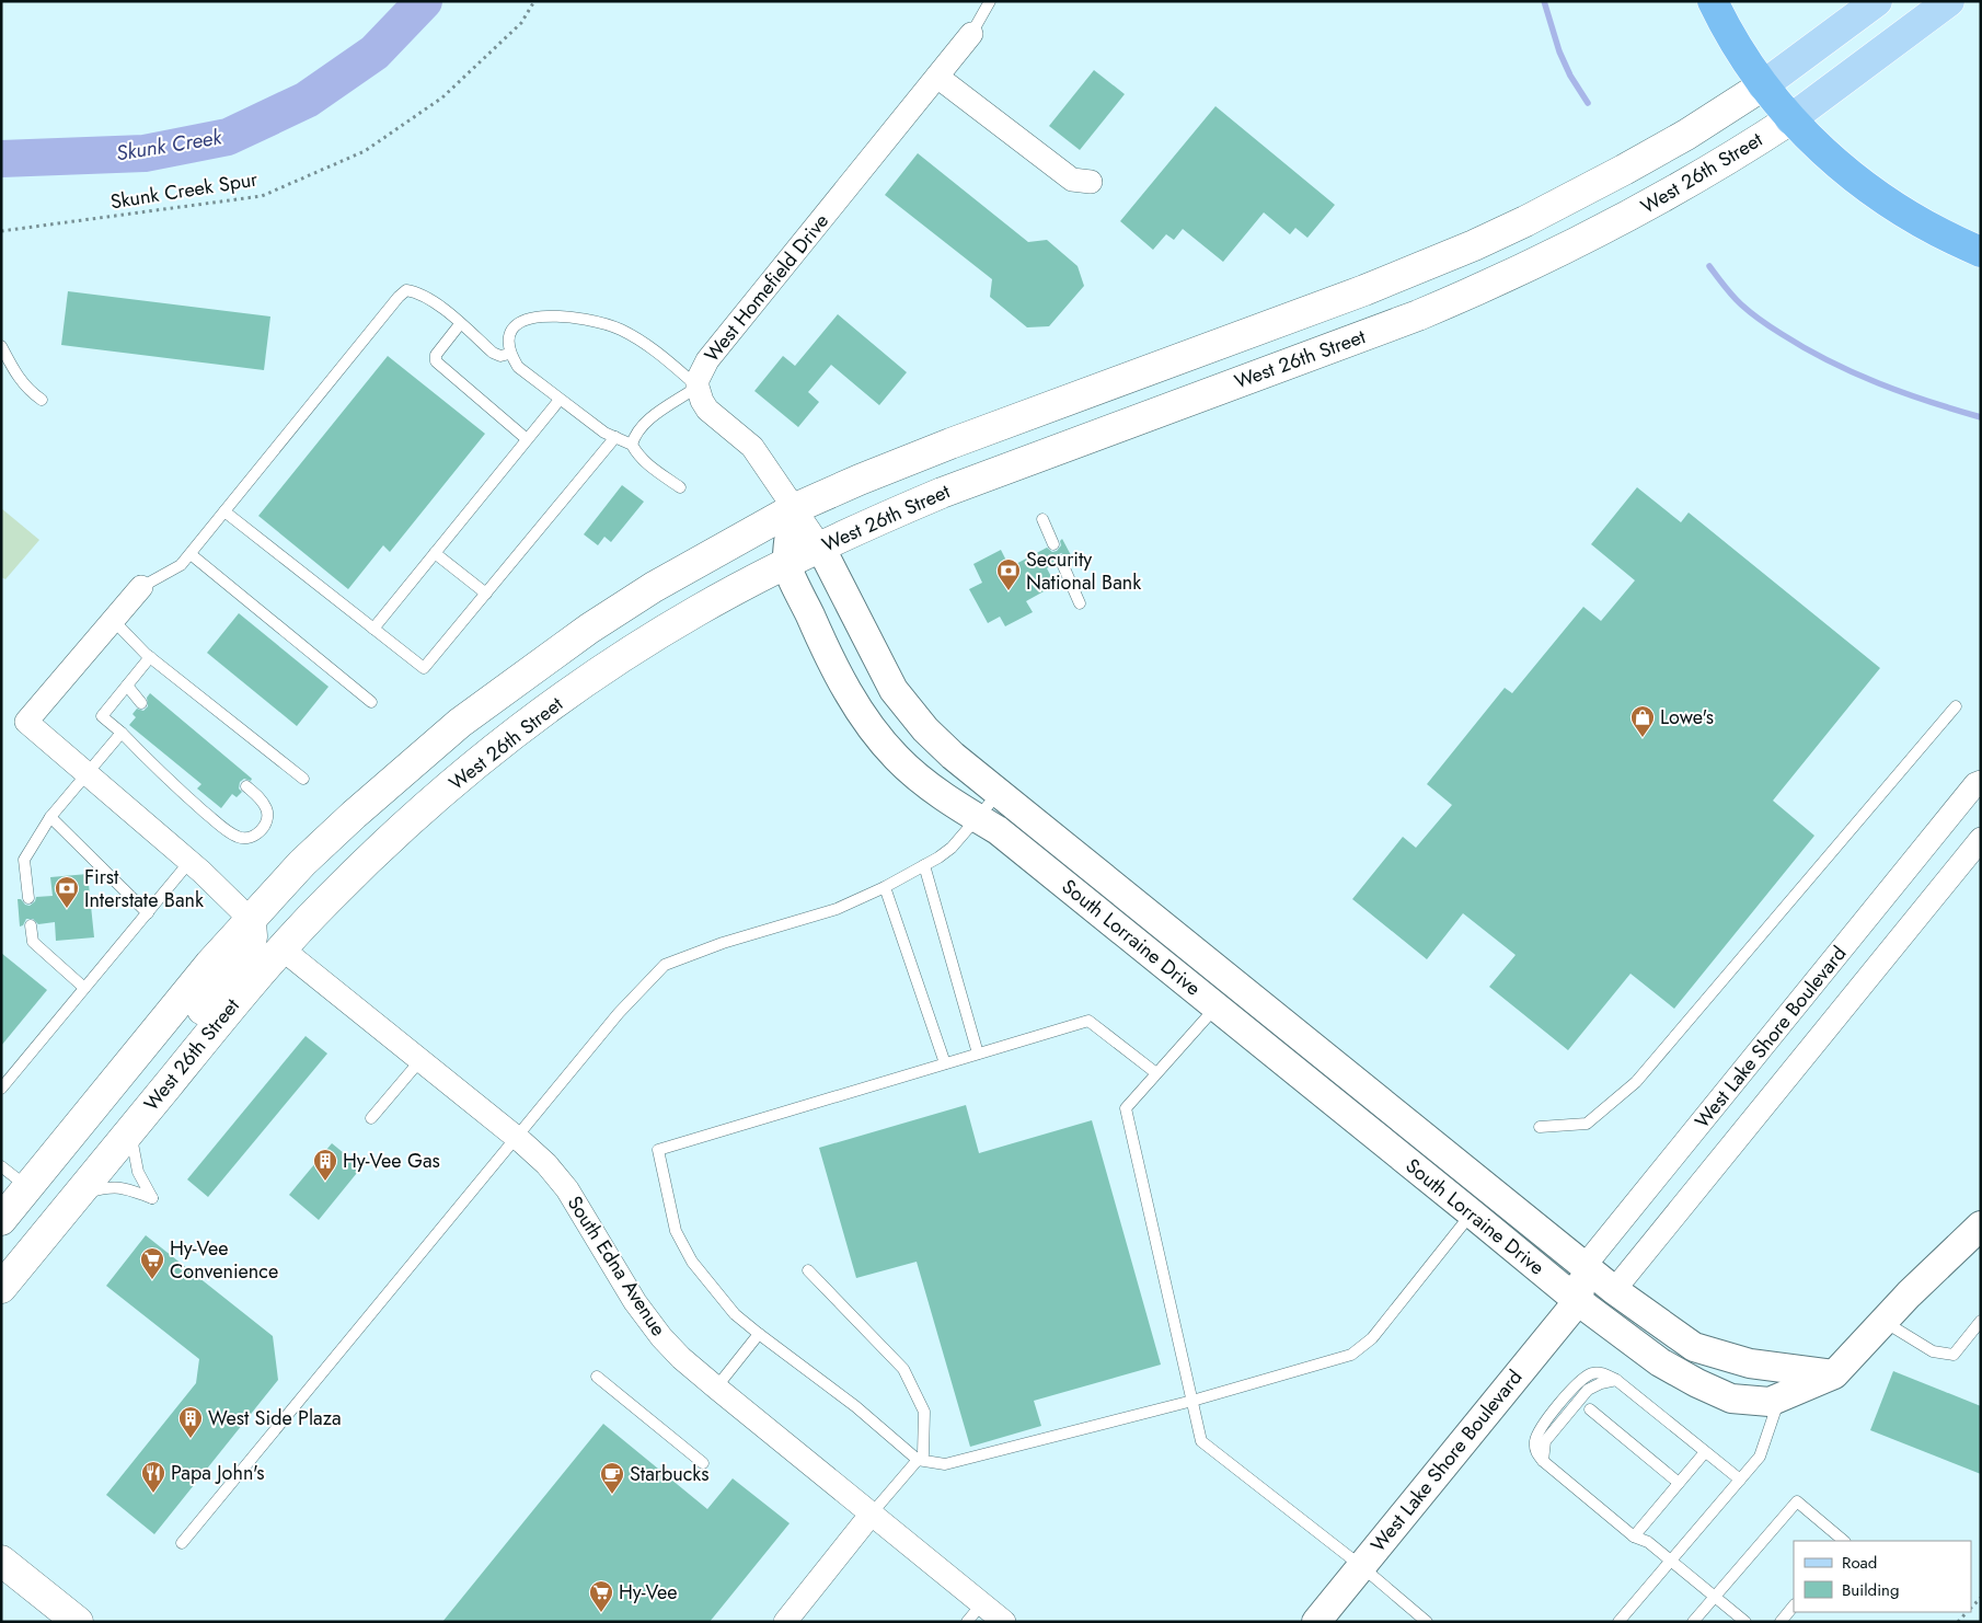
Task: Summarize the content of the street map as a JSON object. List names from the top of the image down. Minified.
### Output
{"streets":{"main road":["West 26th Street"],"street":["West Homefield Drive","South Lorraine Drive","West Lake Shore Boulevard","South Edna Avenue"],"path":["Skunk Creek Spur"]},"crossings":[["West 26th Street","South Lorraine Drive"],["West 26th Street","South Edna Avenue"],["South Lorraine Drive","West Lake Shore Boulevard"]],"water":["Skunk Creek"],"places":{"bank":["Security National Bank","First Interstate Bank"],"shop":["Lowe's"],"building":["Hy-Vee Gas","West Side Plaza"],"supermarket":["Hy-Vee Convenience","Hy-Vee"],"restaurant":["Papa John's"],"cafe":["Starbucks"]},"legend":["Road","Building"]}
